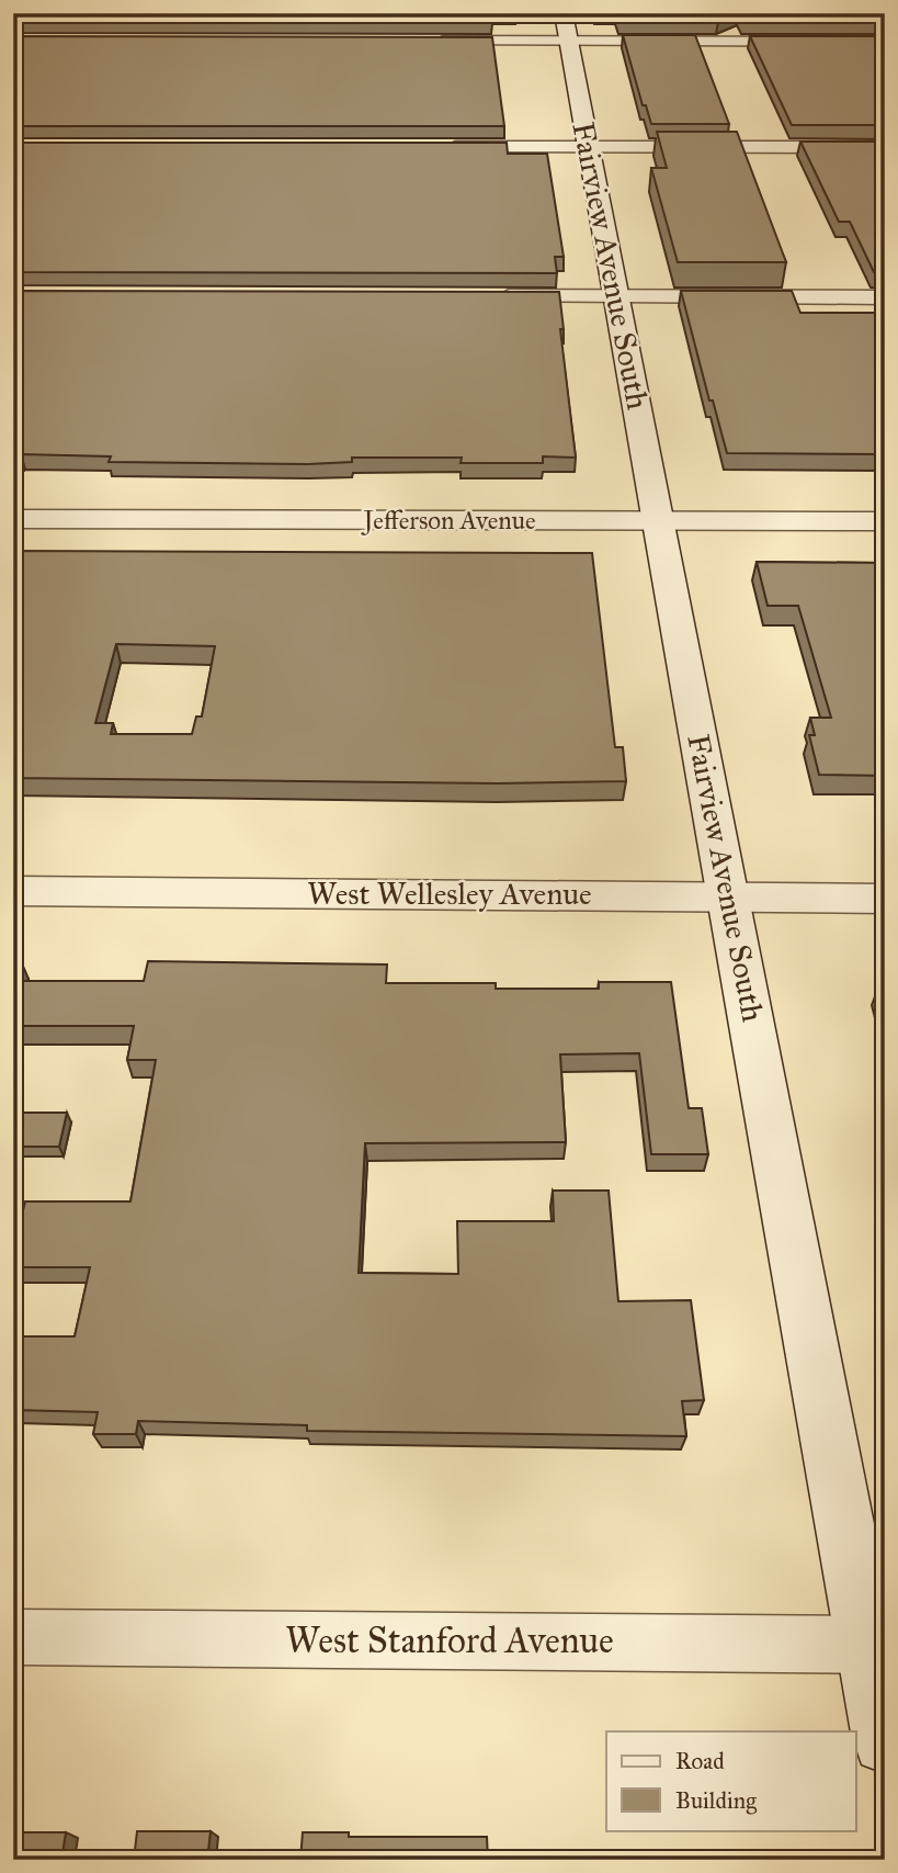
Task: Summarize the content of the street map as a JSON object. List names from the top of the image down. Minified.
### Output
{"streets":{"street":["Fairview Avenue South","Jefferson Avenue","West Wellesley Avenue","West Stanford Avenue"]},"crossings":[["Fairview Avenue South","Jefferson Avenue"],["Fairview Avenue South","West Wellesley Avenue"],["Fairview Avenue South","West Stanford Avenue"]],"legend":["Road","Building"]}
